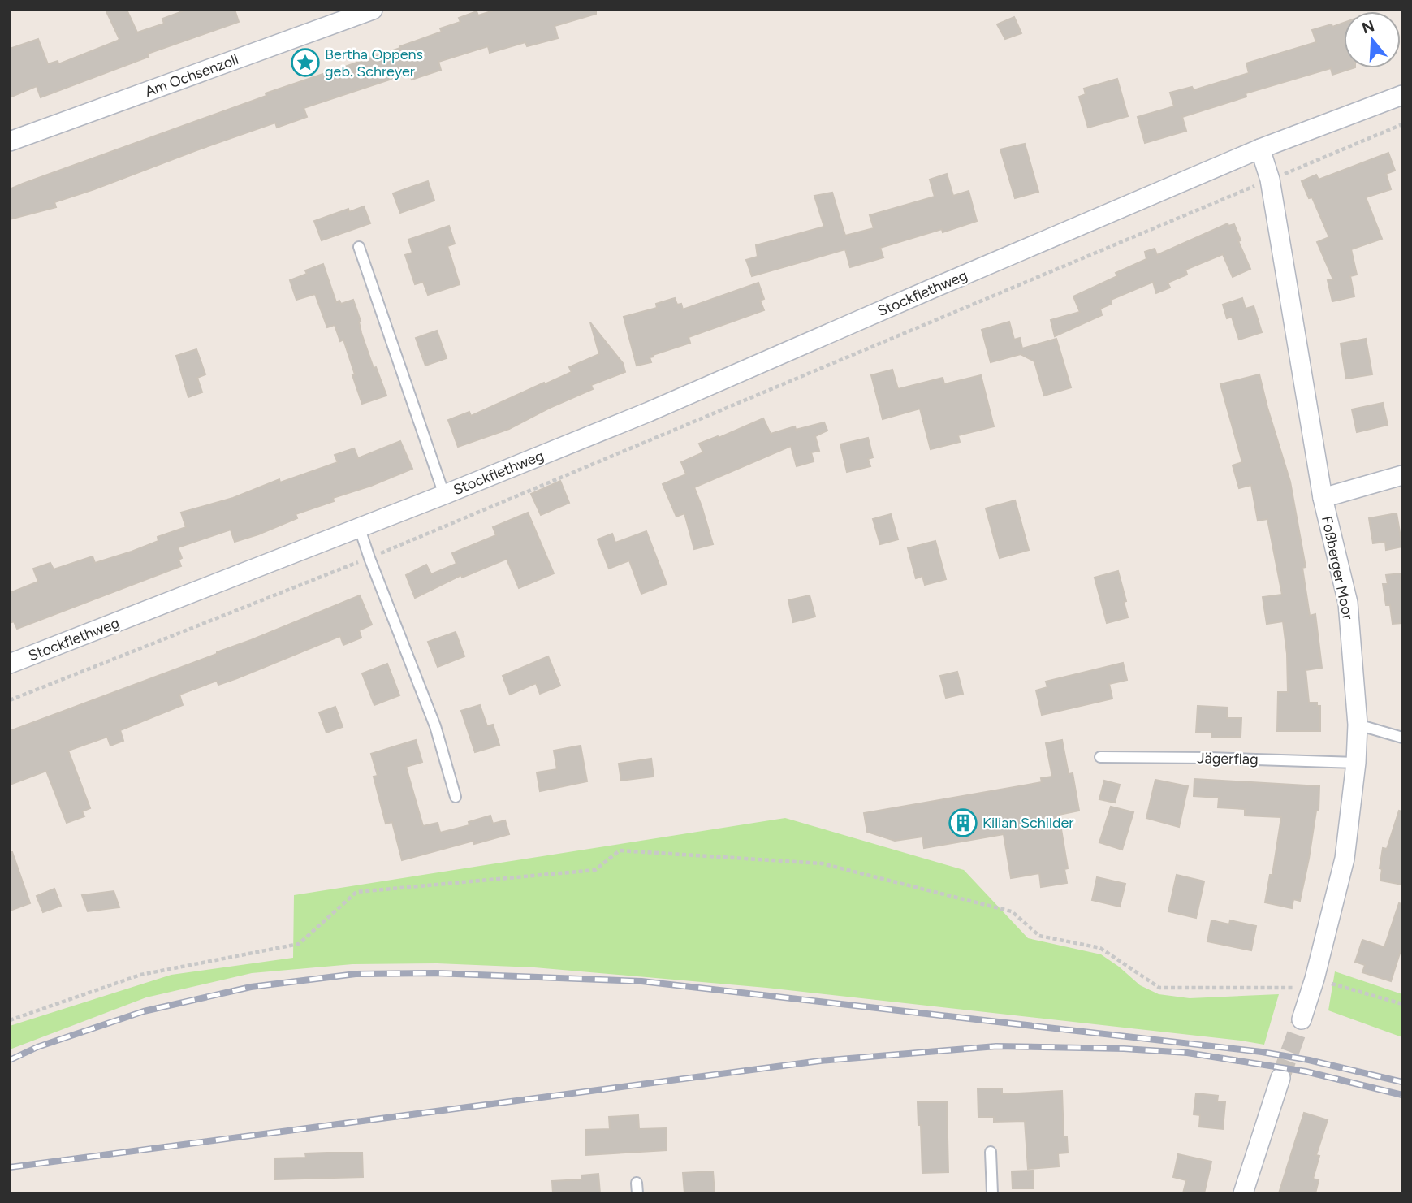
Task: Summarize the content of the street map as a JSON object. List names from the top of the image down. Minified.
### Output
{"streets":{"street":["Am Ochsenzoll","Stockflethweg","Foßberger Moor"],"lane":["Jägerflag"]},"crossings":[["Stockflethweg","Foßberger Moor"],["Foßberger Moor","Jägerflag"]],"places":{"place":["Bertha Oppens geb. Schreyer"],"building":["Kilian Schilder"]},"north":"top"}
